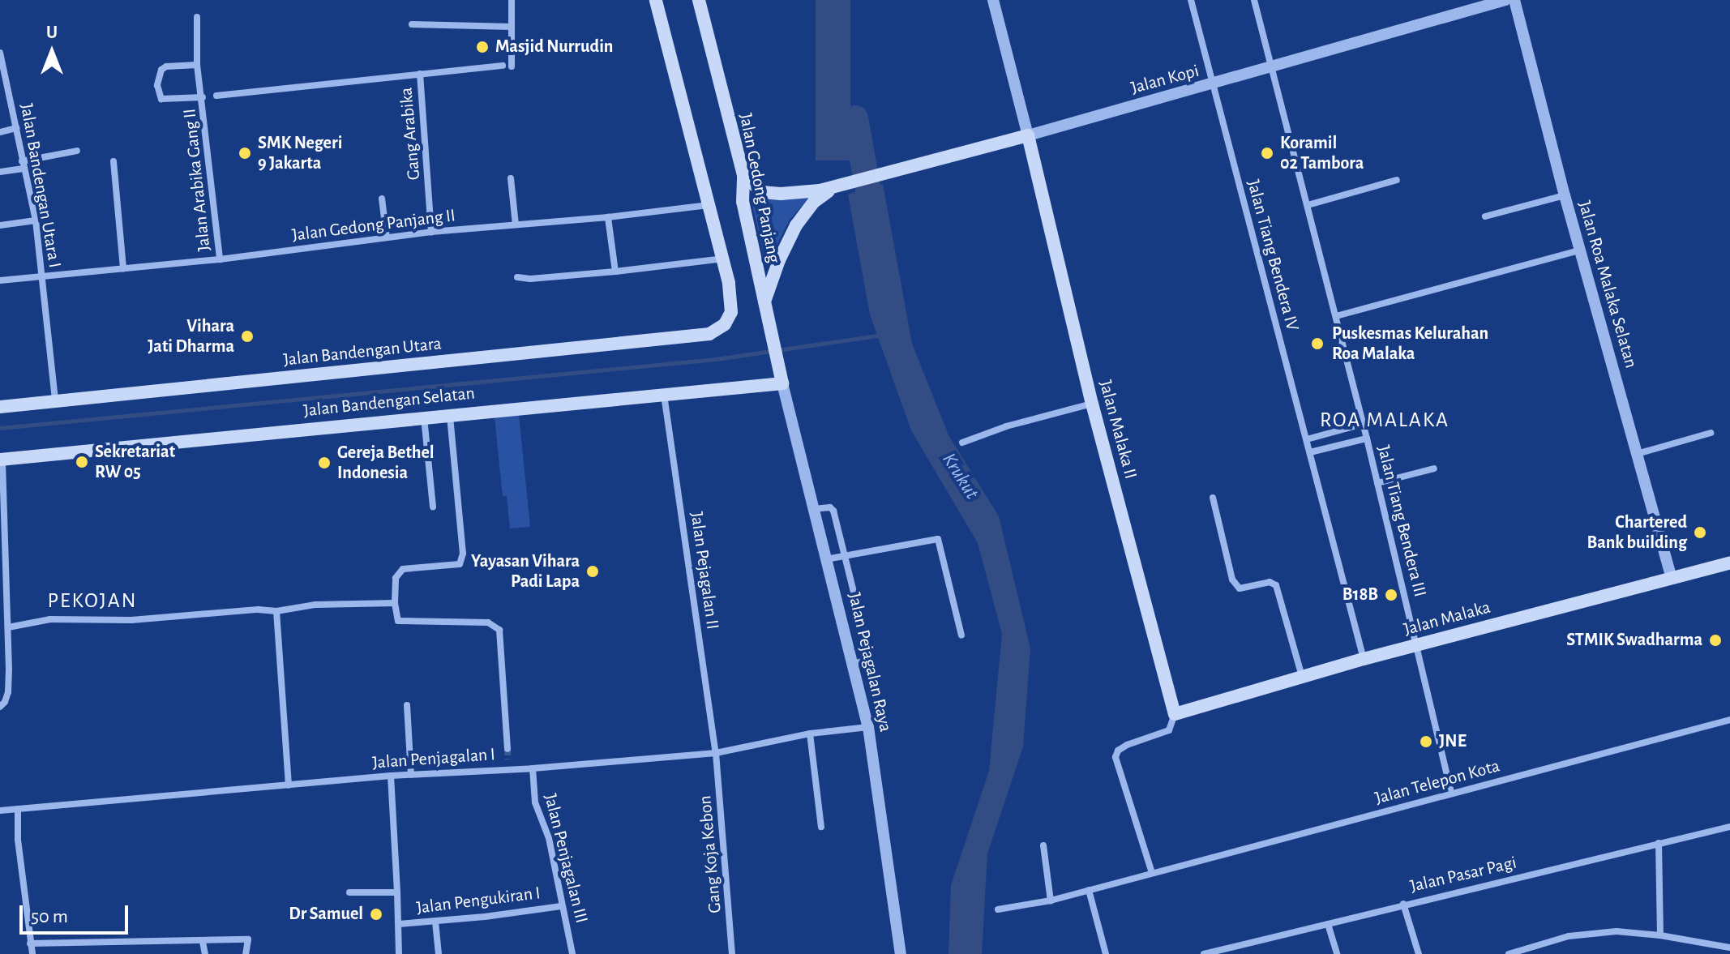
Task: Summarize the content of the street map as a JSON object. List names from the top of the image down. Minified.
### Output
{"streets":{"main road":["Jalan Kopi","Jalan Gedong Panjang","Jalan Bandengan Utara","Jalan Bandengan Selatan","Jalan Malaka II","Jalan Malaka"],"street":["Gang Arabika","Jalan Arabika Gang II","Jalan Bandengan Utara I","Jalan Gedong Panjang II","Jalan Tiang Bendera IV","Jalan Roa Malaka Selatan","Jalan Tiang Bendera III","Jalan Pejagalan II","Jalan Pejagalan Raya","Jalan Penjagalan I","Jalan Telepon Kota","Gang Koja Kebon","Jalan Penjagalan III","Jalan Pasar Pagi","Jalan Pengukiran I"]},"crossings":[["Jalan Kopi","Jalan Gedong Panjang"],["Jalan Kopi","Jalan Tiang Bendera IV"],["Jalan Kopi","Jalan Malaka II"],["Jalan Kopi","Jalan Tiang Bendera III"],["Gang Arabika","Jalan Gedong Panjang II"],["Jalan Arabika Gang II","Jalan Gedong Panjang II"],["Jalan Bandengan Utara I","Jalan Gedong Panjang II"],["Jalan Bandengan Utara I","Jalan Bandengan Utara"],["Jalan Gedong Panjang","Jalan Bandengan Selatan"],["Jalan Gedong Panjang","Jalan Pejagalan Raya"],["Jalan Tiang Bendera IV","Jalan Malaka"],["Jalan Roa Malaka Selatan","Jalan Malaka"],["Jalan Bandengan Selatan","Jalan Pejagalan II"],["Jalan Bandengan Selatan","Jalan Pejagalan Raya"],["Jalan Malaka II","Jalan Malaka"],["Jalan Tiang Bendera III","Jalan Malaka"],["Jalan Tiang Bendera III","Jalan Telepon Kota"],["Jalan Pejagalan II","Jalan Penjagalan I"],["Jalan Pejagalan II","Gang Koja Kebon"],["Jalan Pejagalan Raya","Jalan Penjagalan I"],["Jalan Penjagalan I","Gang Koja Kebon"],["Jalan Penjagalan I","Jalan Penjagalan III"],["Jalan Penjagalan III","Jalan Pengukiran I"]],"districts":["ROA MALAKA","PEKOJAN"],"water":["Krukut"],"places":["Masjid Nurrudin","SMK Negeri 9 Jakarta","Koramil 02 Tambora","Vihara Jati Dharma","Puskesmas Kelurahan Roa Malaka","Sekretariat RW 05","Gereja Bethel Indonesia","Chartered Bank building","Yayasan Vihara Padi Lapa","B18B","STMIK Swadharma","JNE","Dr Samuel"],"scale_bar":"50 m","north":"top"}
